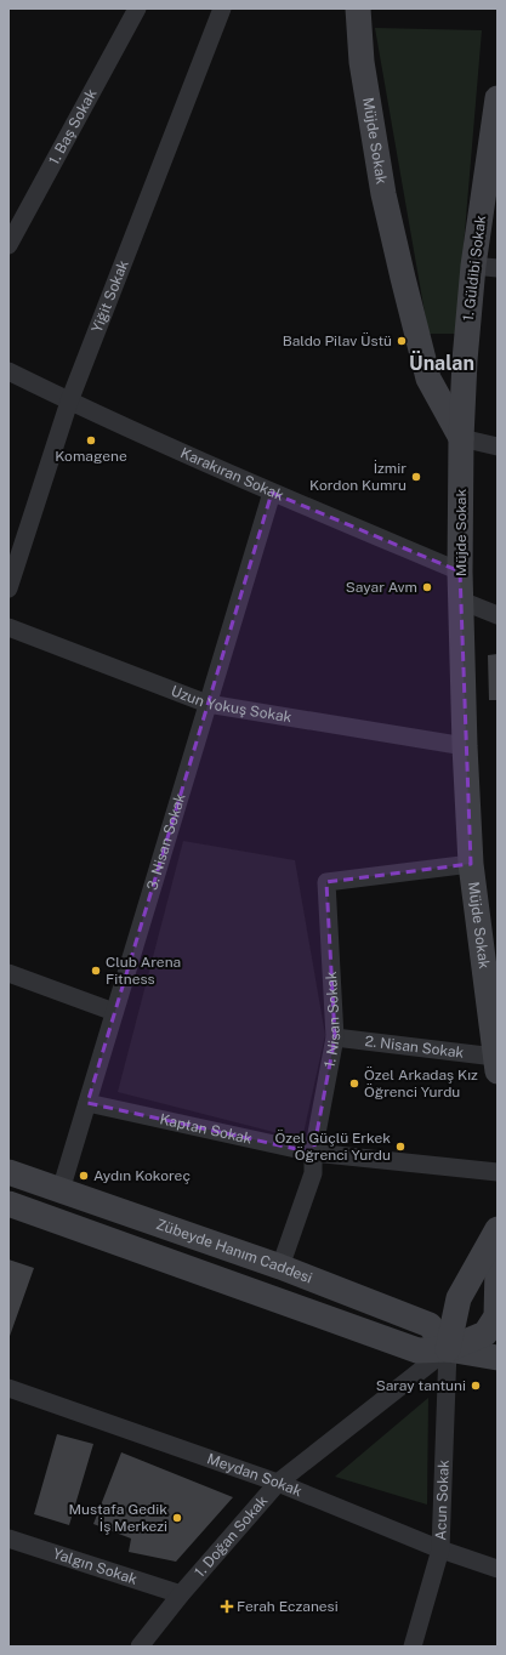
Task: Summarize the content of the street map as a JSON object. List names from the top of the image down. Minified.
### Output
{"streets":{"street":["1. Baş Sokak","Müjde Sokak","1. Güldibi Sokak","Yiğit Sokak","Karakıran Sokak","Uzun Yokuş Sokak","3. Nisan Sokak","1. Nisan Sokak","2. Nisan Sokak","Kaptan Sokak","Zübeyde Hanım Caddesi","Meydan Sokak","Acun Sokak","1. Doğan Sokak","Yalgın Sokak"]},"crossings":[["Müjde Sokak","1. Güldibi Sokak"],["Müjde Sokak","Karakıran Sokak"],["Müjde Sokak","Uzun Yokuş Sokak"],["Müjde Sokak","1. Nisan Sokak"],["Müjde Sokak","2. Nisan Sokak"],["Yiğit Sokak","Karakıran Sokak"],["Karakıran Sokak","3. Nisan Sokak"],["Uzun Yokuş Sokak","3. Nisan Sokak"],["3. Nisan Sokak","Kaptan Sokak"],["3. Nisan Sokak","Zübeyde Hanım Caddesi"],["1. Nisan Sokak","2. Nisan Sokak"],["1. Nisan Sokak","Kaptan Sokak"],["1. Nisan Sokak","Zübeyde Hanım Caddesi"],["Zübeyde Hanım Caddesi","Acun Sokak"],["Zübeyde Hanım Caddesi","1. Doğan Sokak"],["Meydan Sokak","Acun Sokak"],["Meydan Sokak","1. Doğan Sokak"],["Acun Sokak","1. Doğan Sokak"],["1. Doğan Sokak","Yalgın Sokak"]],"districts":["Ünalan"],"places":{"other":["Baldo Pilav Üstü","Komagene","İzmir Kordon Kumru","Sayar Avm","Club Arena Fitness","Özel Arkadaş Kız Öğrenci Yurdu","Özel Güçlü Erkek Öğrenci Yurdu","Aydın Kokoreç","Saray tantuni","Mustafa Gedik İş Merkezi"],"health":["Ferah Eczanesi"]}}
